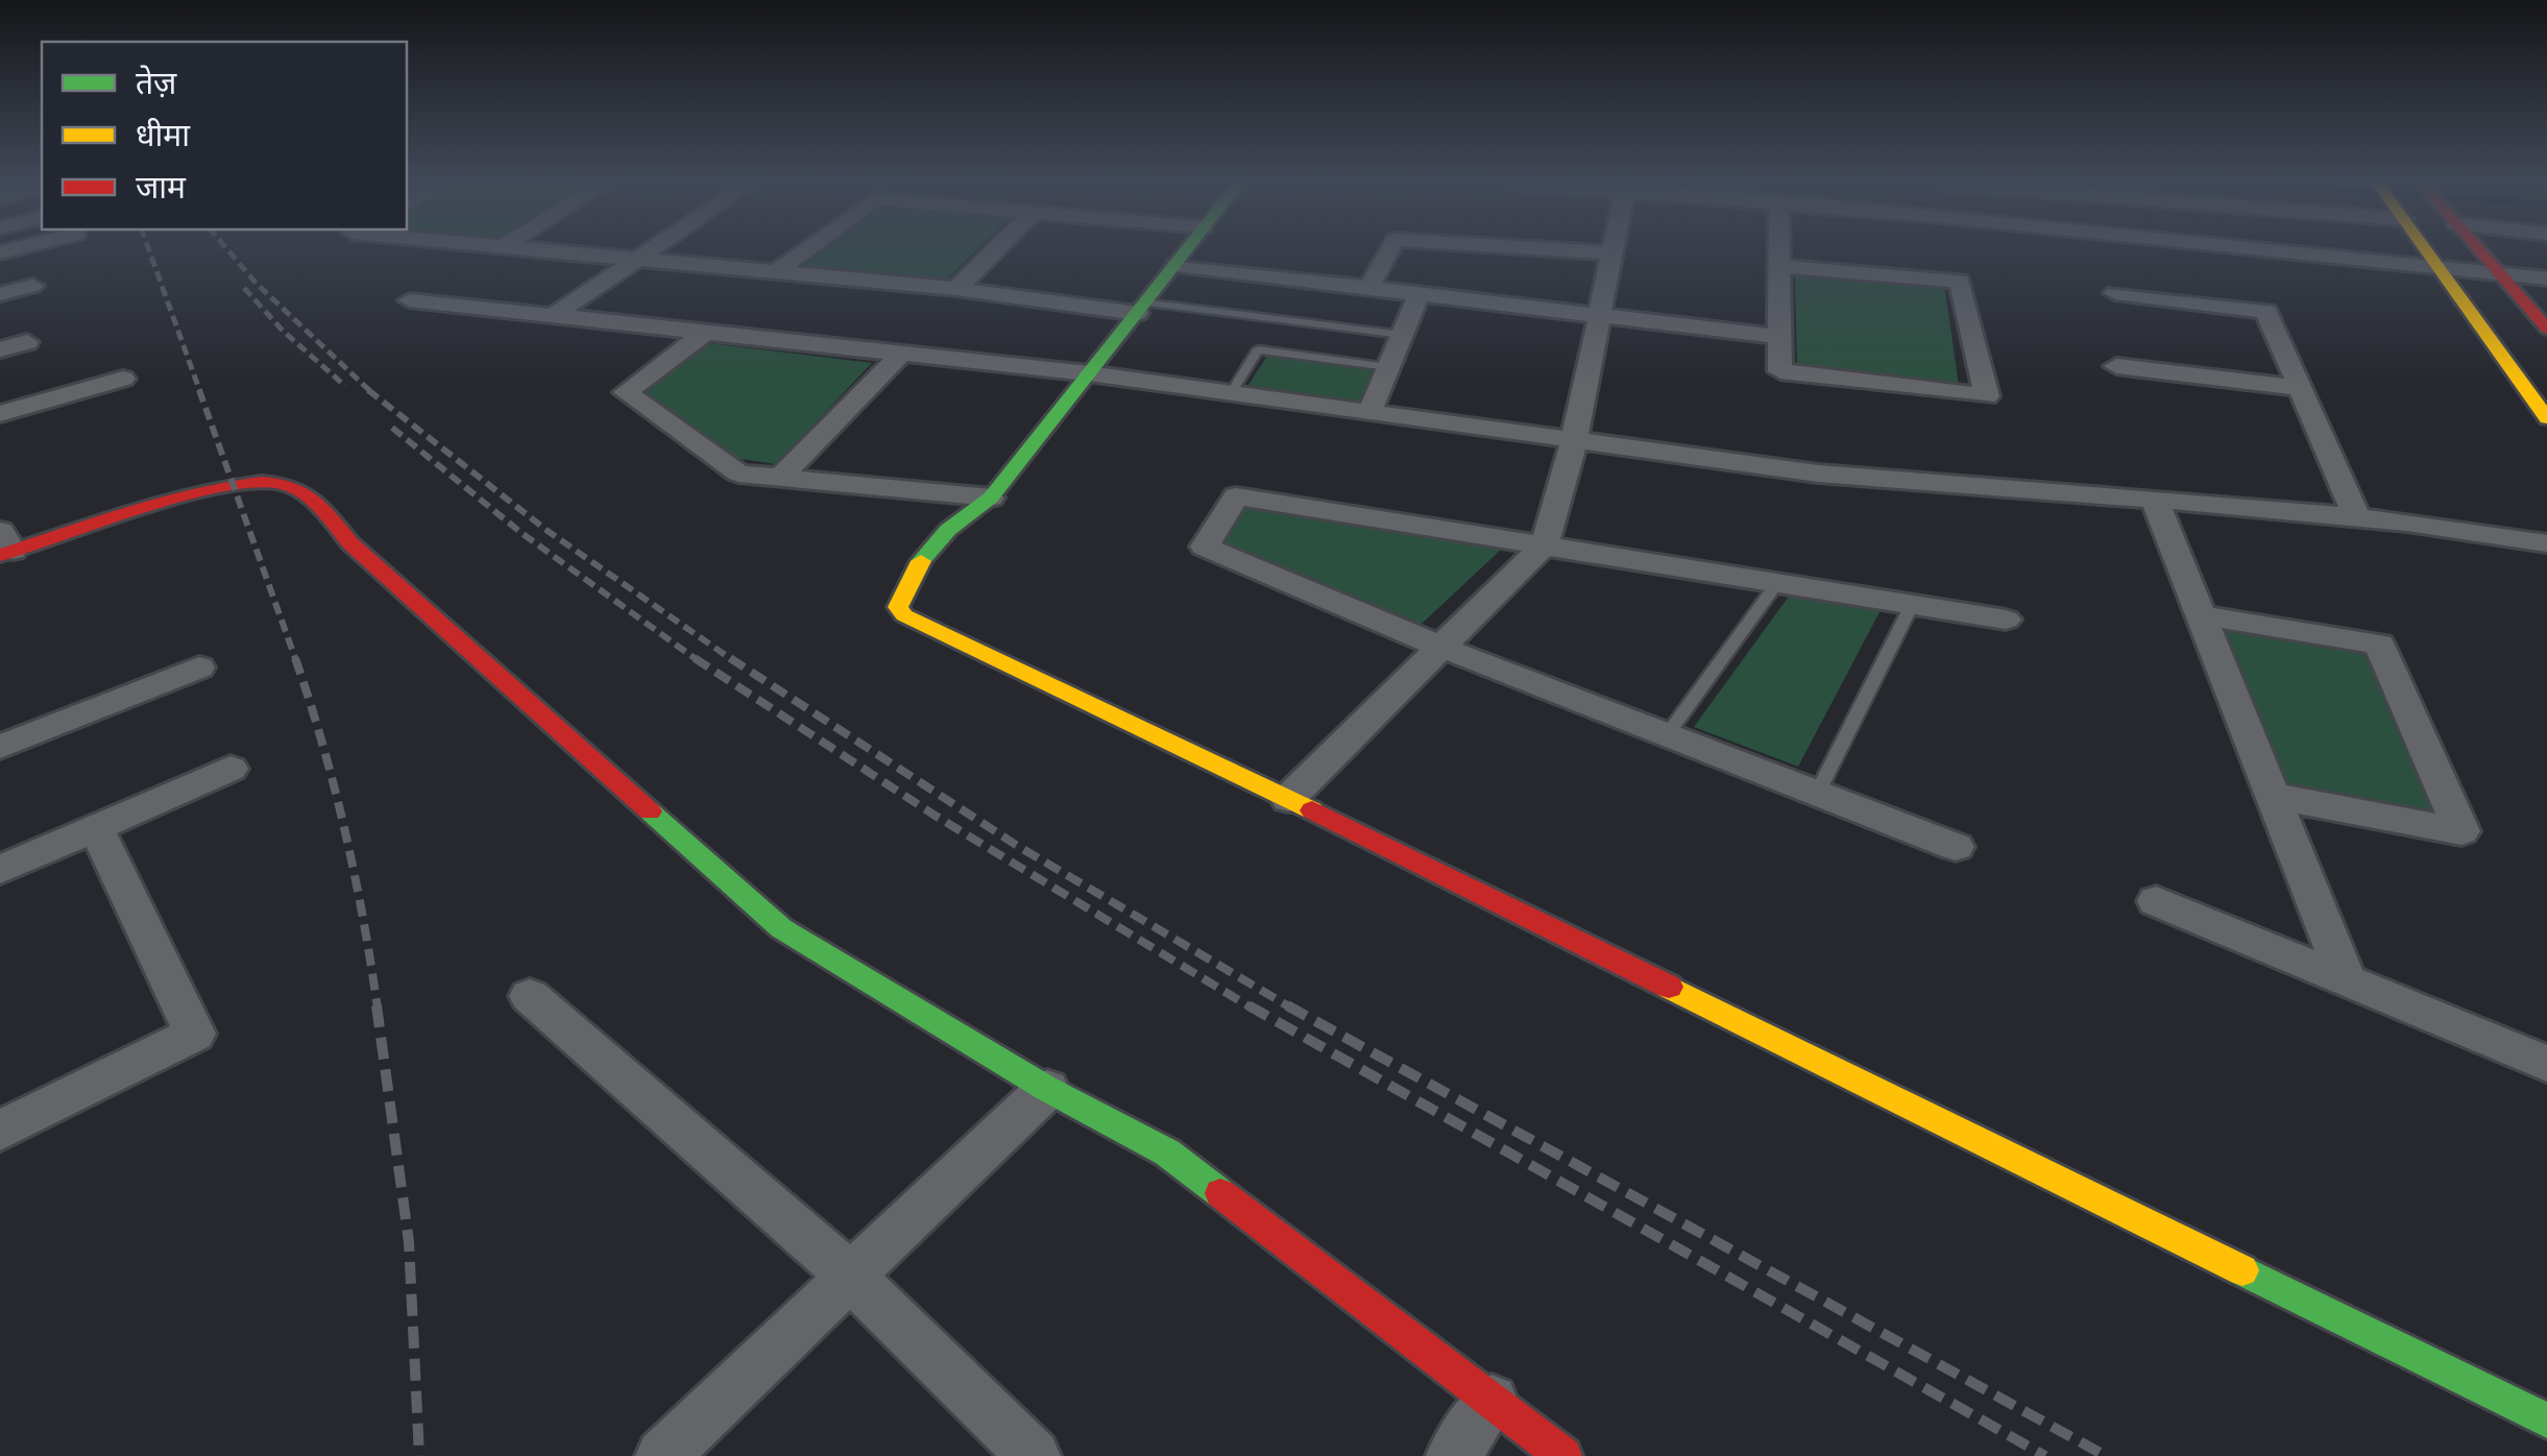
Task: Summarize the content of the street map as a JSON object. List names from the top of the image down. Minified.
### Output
{"legend":["तेज़","धीमा","जाम"]}
